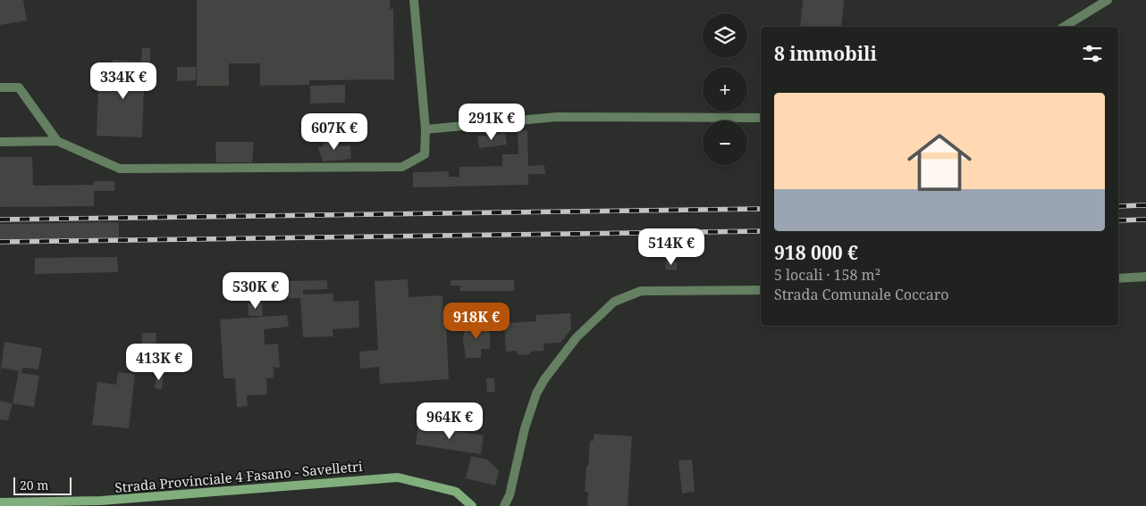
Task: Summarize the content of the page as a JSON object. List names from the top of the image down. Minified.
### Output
{"streets":{"street":["Strada Provinciale 4 Fasano - Savelletri"]},"scale_bar":"20 m","page":{"map_buttons":["+","−"],"heading":"8 immobili","price":["334K €","291K €","607K €","514K €","530K €","918K €","413K €","964K €"],"list":[{"name":"918 000 €","note":"5 locali · 158 m² · Strada Comunale Coccaro"}],"scale":"20 m"}}
